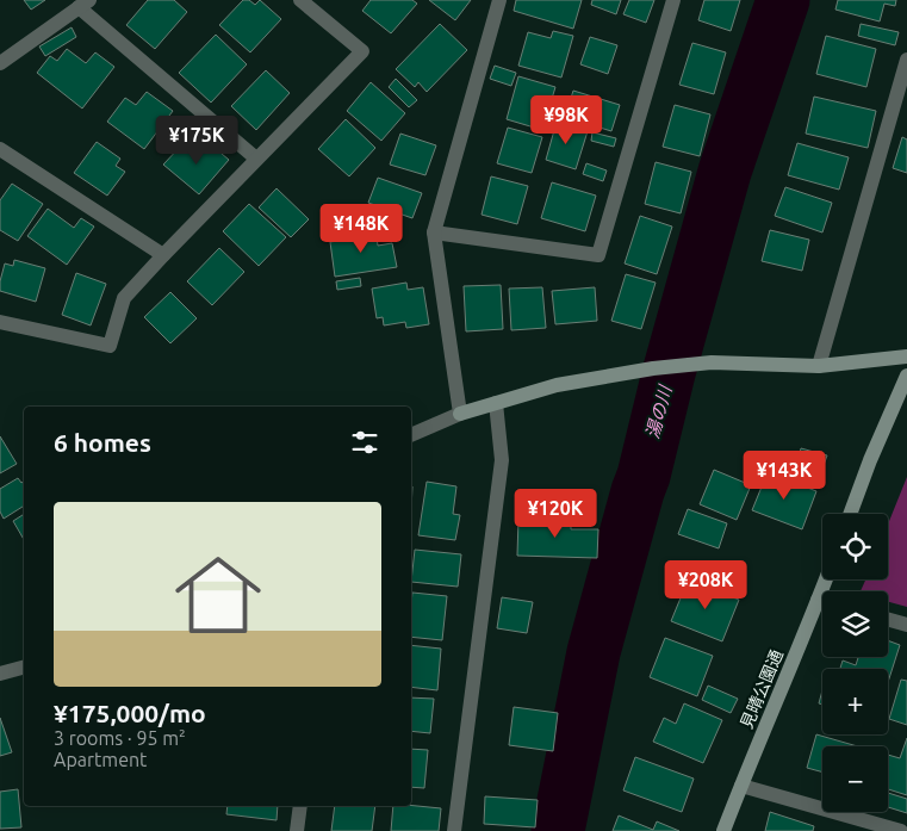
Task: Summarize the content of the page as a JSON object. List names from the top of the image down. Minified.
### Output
{"streets":{"street":["見晴公園通"]},"water":["湯の川"],"page":{"price":["¥98K","¥175K","¥148K","¥143K","¥120K","¥208K"],"heading":"6 homes","list":[{"name":"¥175,000/mo","note":"3 rooms · 95 m² · Apartment"}],"map_buttons":["+","−"]}}
